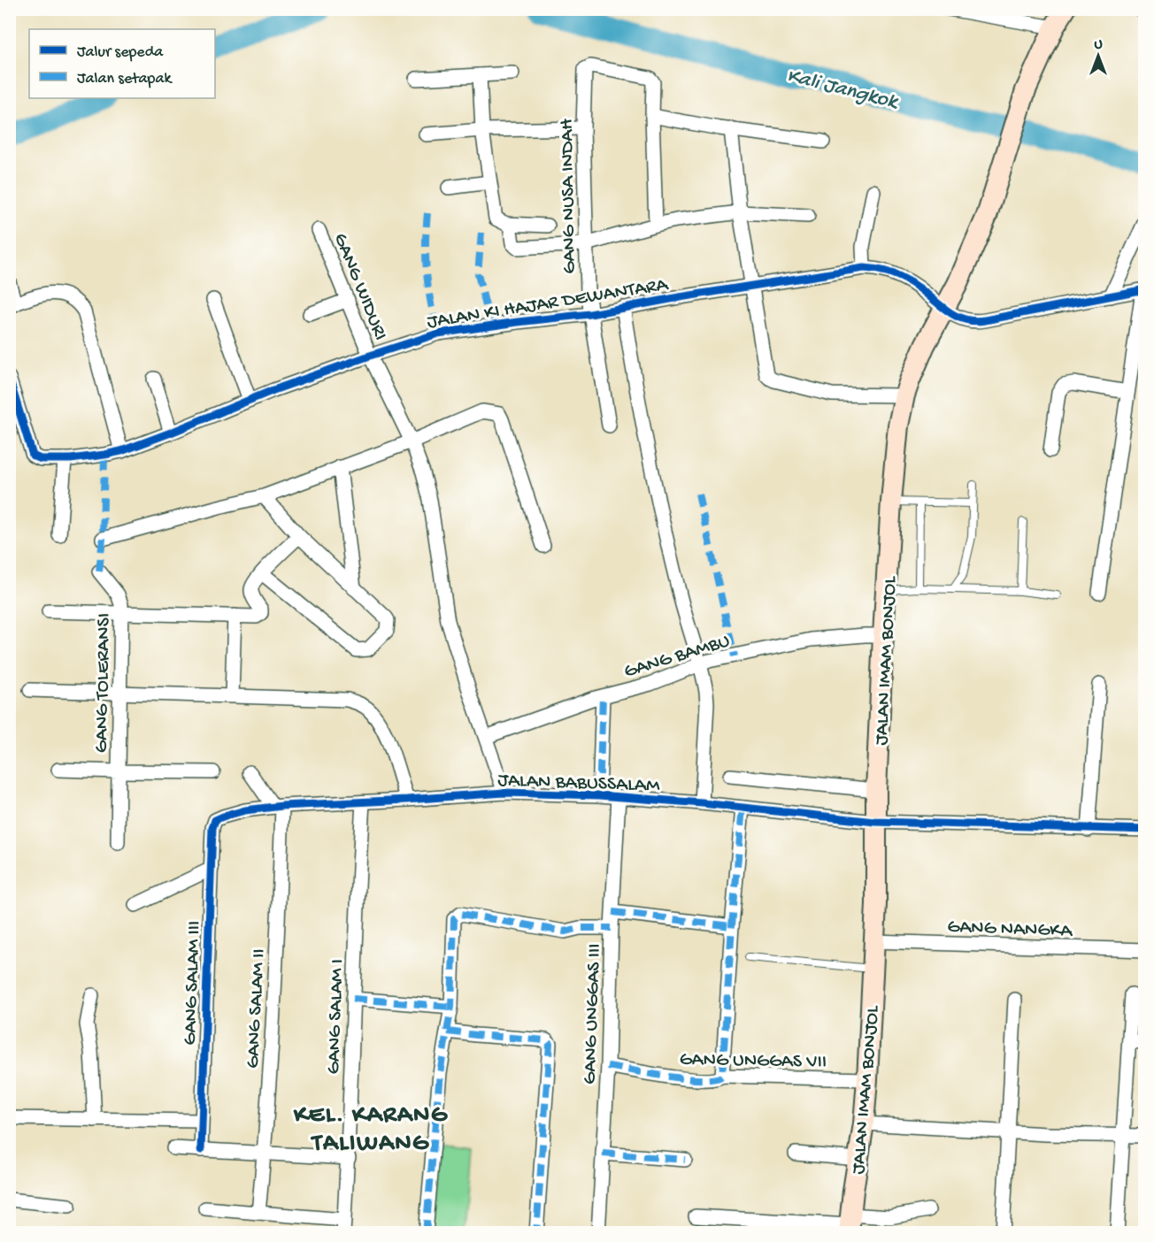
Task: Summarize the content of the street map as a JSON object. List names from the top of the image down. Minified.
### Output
{"streets":{"main road":["JALAN IMAM BONJOL"],"street":["GANG NUSA INDAH","GANG WIDURI","JALAN KI HAJAR DEWANTARA","GANG BAMBU","GANG TOLERANSI","JALAN BABUSSALAM","GANG NANGKA","GANG SALAM III","GANG SALAM II","GANG UNGGAS III","GANG SALAM I","GANG UNGGAS VII"]},"crossings":[["GANG NUSA INDAH","JALAN KI HAJAR DEWANTARA"],["GANG WIDURI","JALAN KI HAJAR DEWANTARA"],["GANG WIDURI","GANG BAMBU"],["GANG WIDURI","JALAN BABUSSALAM"],["JALAN KI HAJAR DEWANTARA","JALAN IMAM BONJOL"],["GANG BAMBU","JALAN IMAM BONJOL"],["JALAN IMAM BONJOL","JALAN BABUSSALAM"],["JALAN IMAM BONJOL","GANG NANGKA"],["JALAN IMAM BONJOL","GANG UNGGAS VII"],["JALAN BABUSSALAM","GANG SALAM III"],["JALAN BABUSSALAM","GANG SALAM II"],["JALAN BABUSSALAM","GANG UNGGAS III"],["JALAN BABUSSALAM","GANG SALAM I"],["GANG UNGGAS III","GANG UNGGAS VII"]],"districts":["KEL. KARANG TALIWANG"],"water":["Kali Jangkok"],"legend":["Jalur sepeda","Jalan setapak"],"north":"top"}
